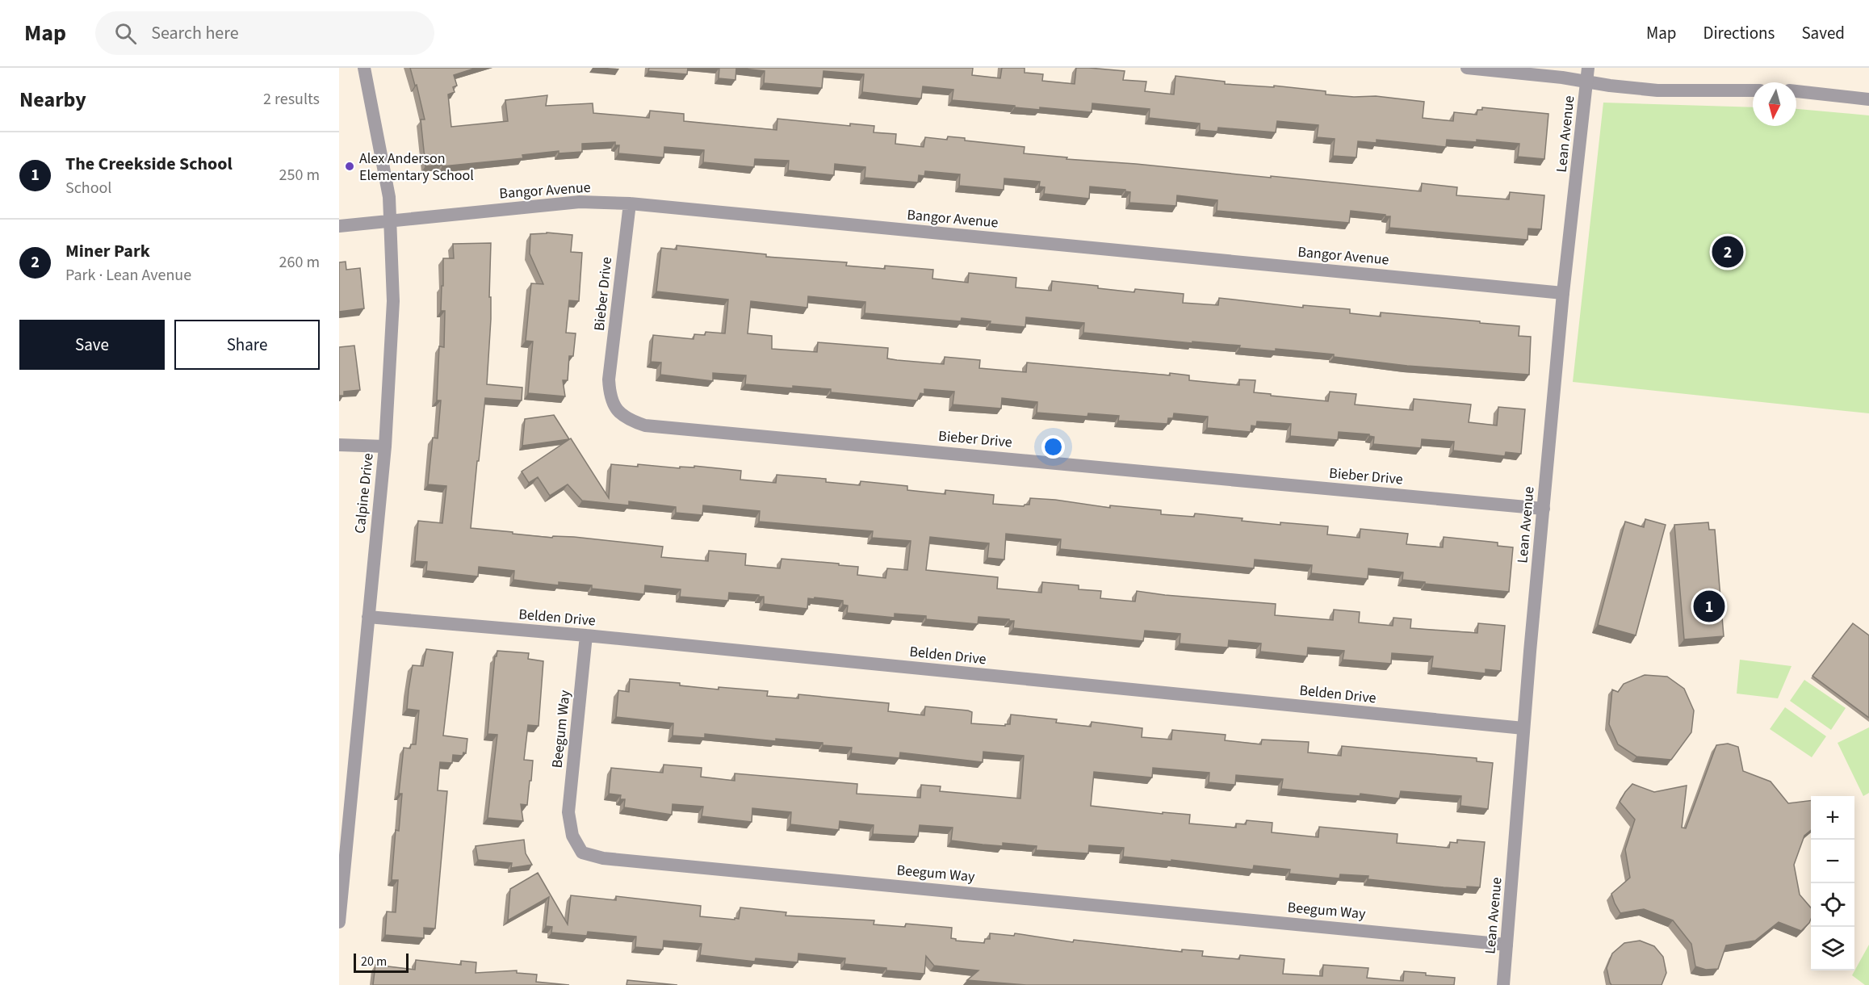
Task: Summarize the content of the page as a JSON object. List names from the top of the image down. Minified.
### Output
{"streets":{"street":["Lean Avenue","Bangor Avenue","Bieber Drive","Calpine Drive","Belden Drive","Beegum Way"]},"crossings":[["Lean Avenue","Bangor Avenue"],["Lean Avenue","Bieber Drive"],["Lean Avenue","Belden Drive"],["Lean Avenue","Beegum Way"],["Bangor Avenue","Bieber Drive"],["Bangor Avenue","Calpine Drive"],["Calpine Drive","Belden Drive"],["Belden Drive","Beegum Way"]],"places":["Alex Anderson Elementary School"],"scale_bar":"20 m","north":"bottom","page":{"header":"Map","search":"Search here","nav":["Map","Directions","Saved"],"heading":["Nearby","2 results"],"list":[{"mark":"1","name":"The Creekside School","note":"School","value":"250 m"},{"mark":"2","name":"Miner Park","note":"Park · Lean Avenue","value":"260 m"}],"pins":["2","1"],"buttons":["Save","Share"],"map_buttons":["+","−"],"scale":"20 m"}}
